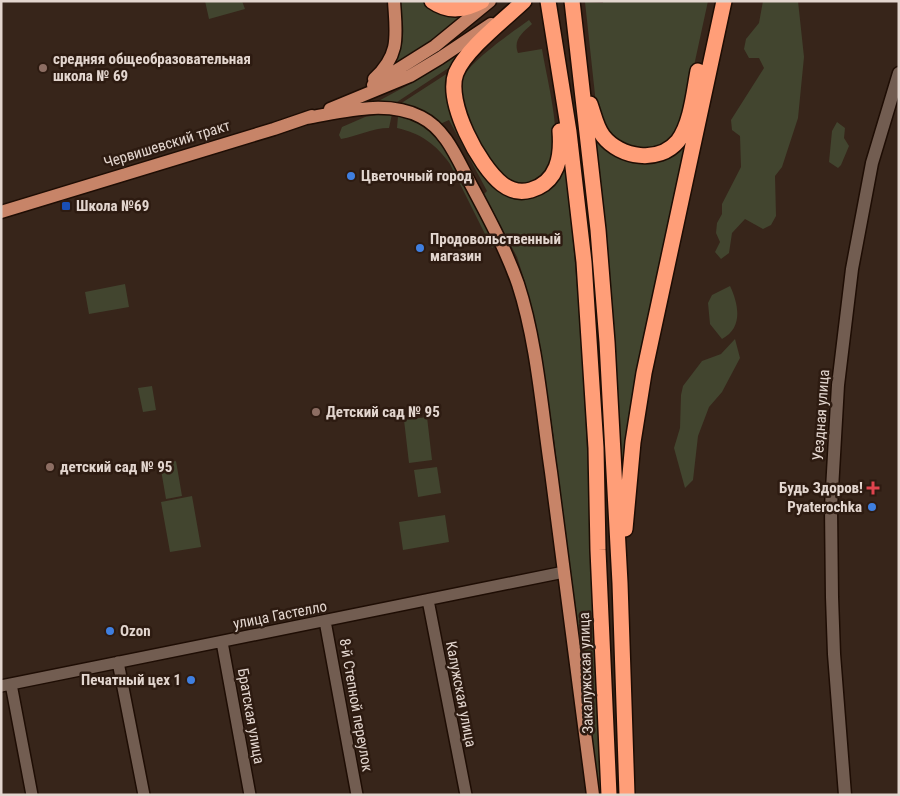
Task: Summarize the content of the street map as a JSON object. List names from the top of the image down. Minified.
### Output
{"streets":{"highway":["Закалужская улица"],"main road":["Червишевский тракт"],"street":["Уездная улица","улица Гастелло","Калужская улица","8-й Степной переулок","Братская улица"]},"crossings":[["улица Гастелло","Калужская улица"],["улица Гастелло","8-й Степной переулок"],["улица Гастелло","Братская улица"]],"places":{"other":["средняя общеобразовательная школа № 69","Цветочный город","Продовольственный магазин","Детский сад № 95","детский сад № 95","Pyaterochka","Ozon","Печатный цех 1"],"transit":["Школа №69"],"health":["Будь Здоров!"]}}
